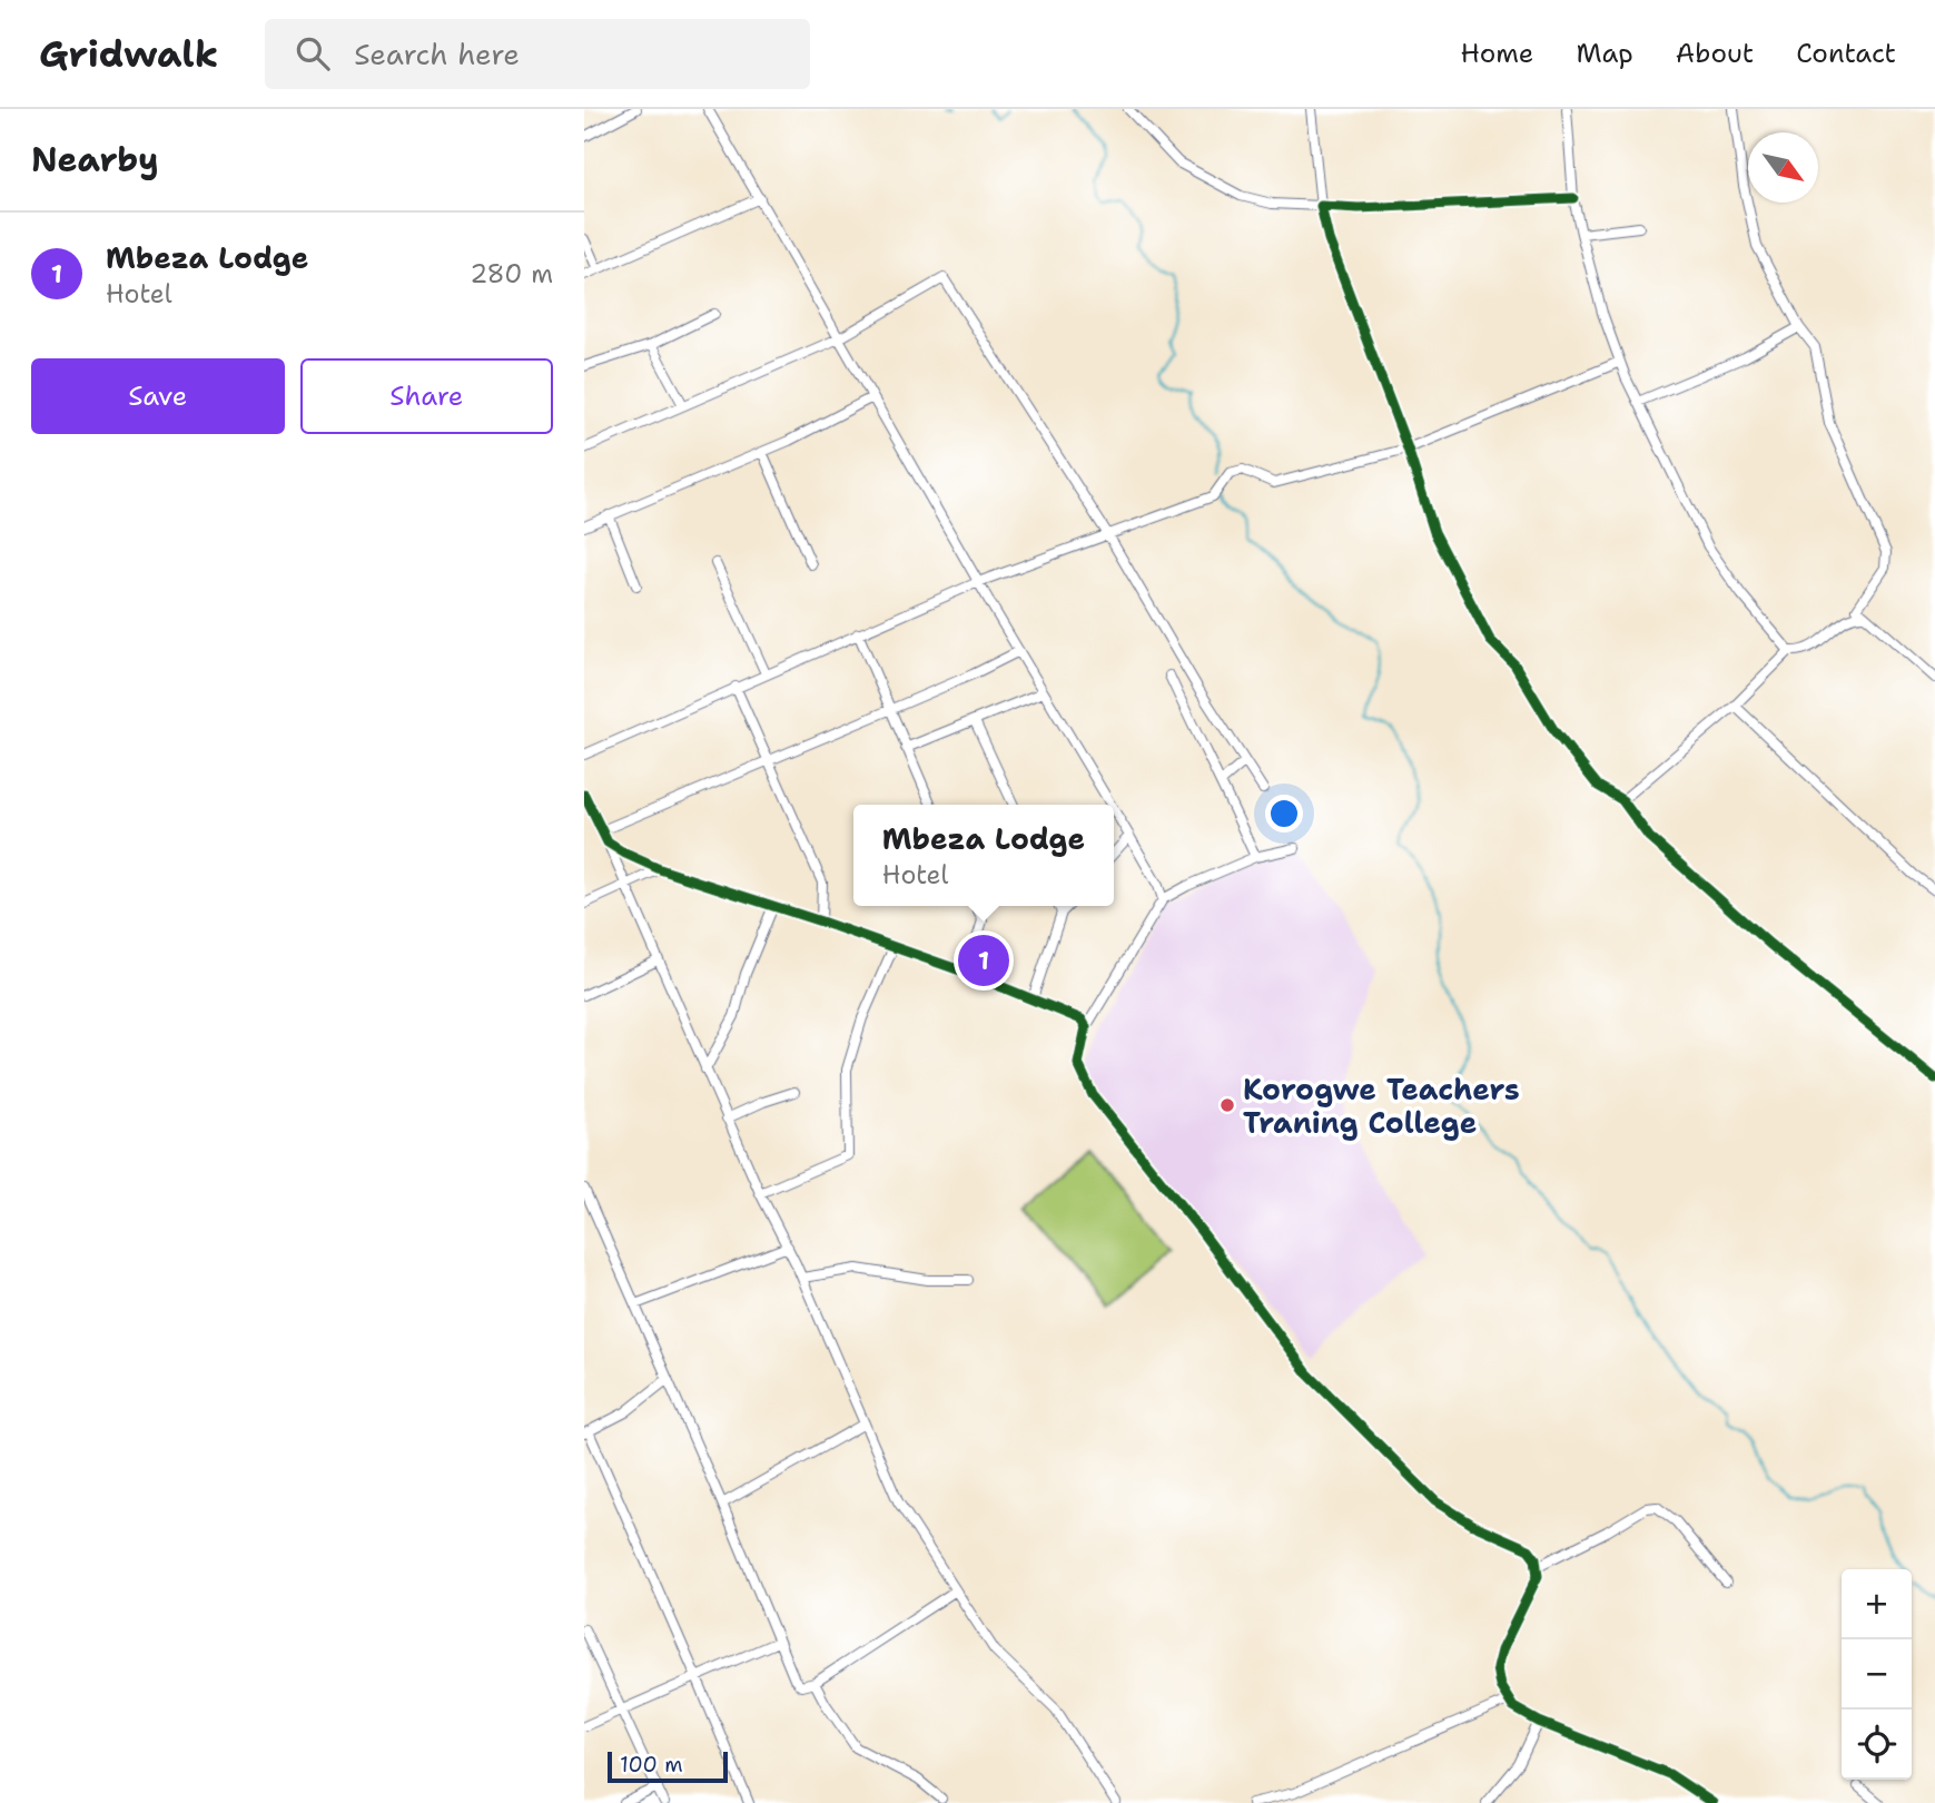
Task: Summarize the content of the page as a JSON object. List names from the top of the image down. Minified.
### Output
{"places":["Korogwe Teachers Traning College"],"scale_bar":"100 m","north":"bottom right","page":{"header":"Gridwalk","search":"Search here","nav":["Home","Map","About","Contact"],"heading":"Nearby","list":[{"mark":"1","name":"Mbeza Lodge","note":"Hotel","value":"280 m"}],"buttons":["Save","Share"],"popup":["Mbeza Lodge","Hotel"],"pins":"1","map_buttons":["+","−"],"scale":"100 m"}}
